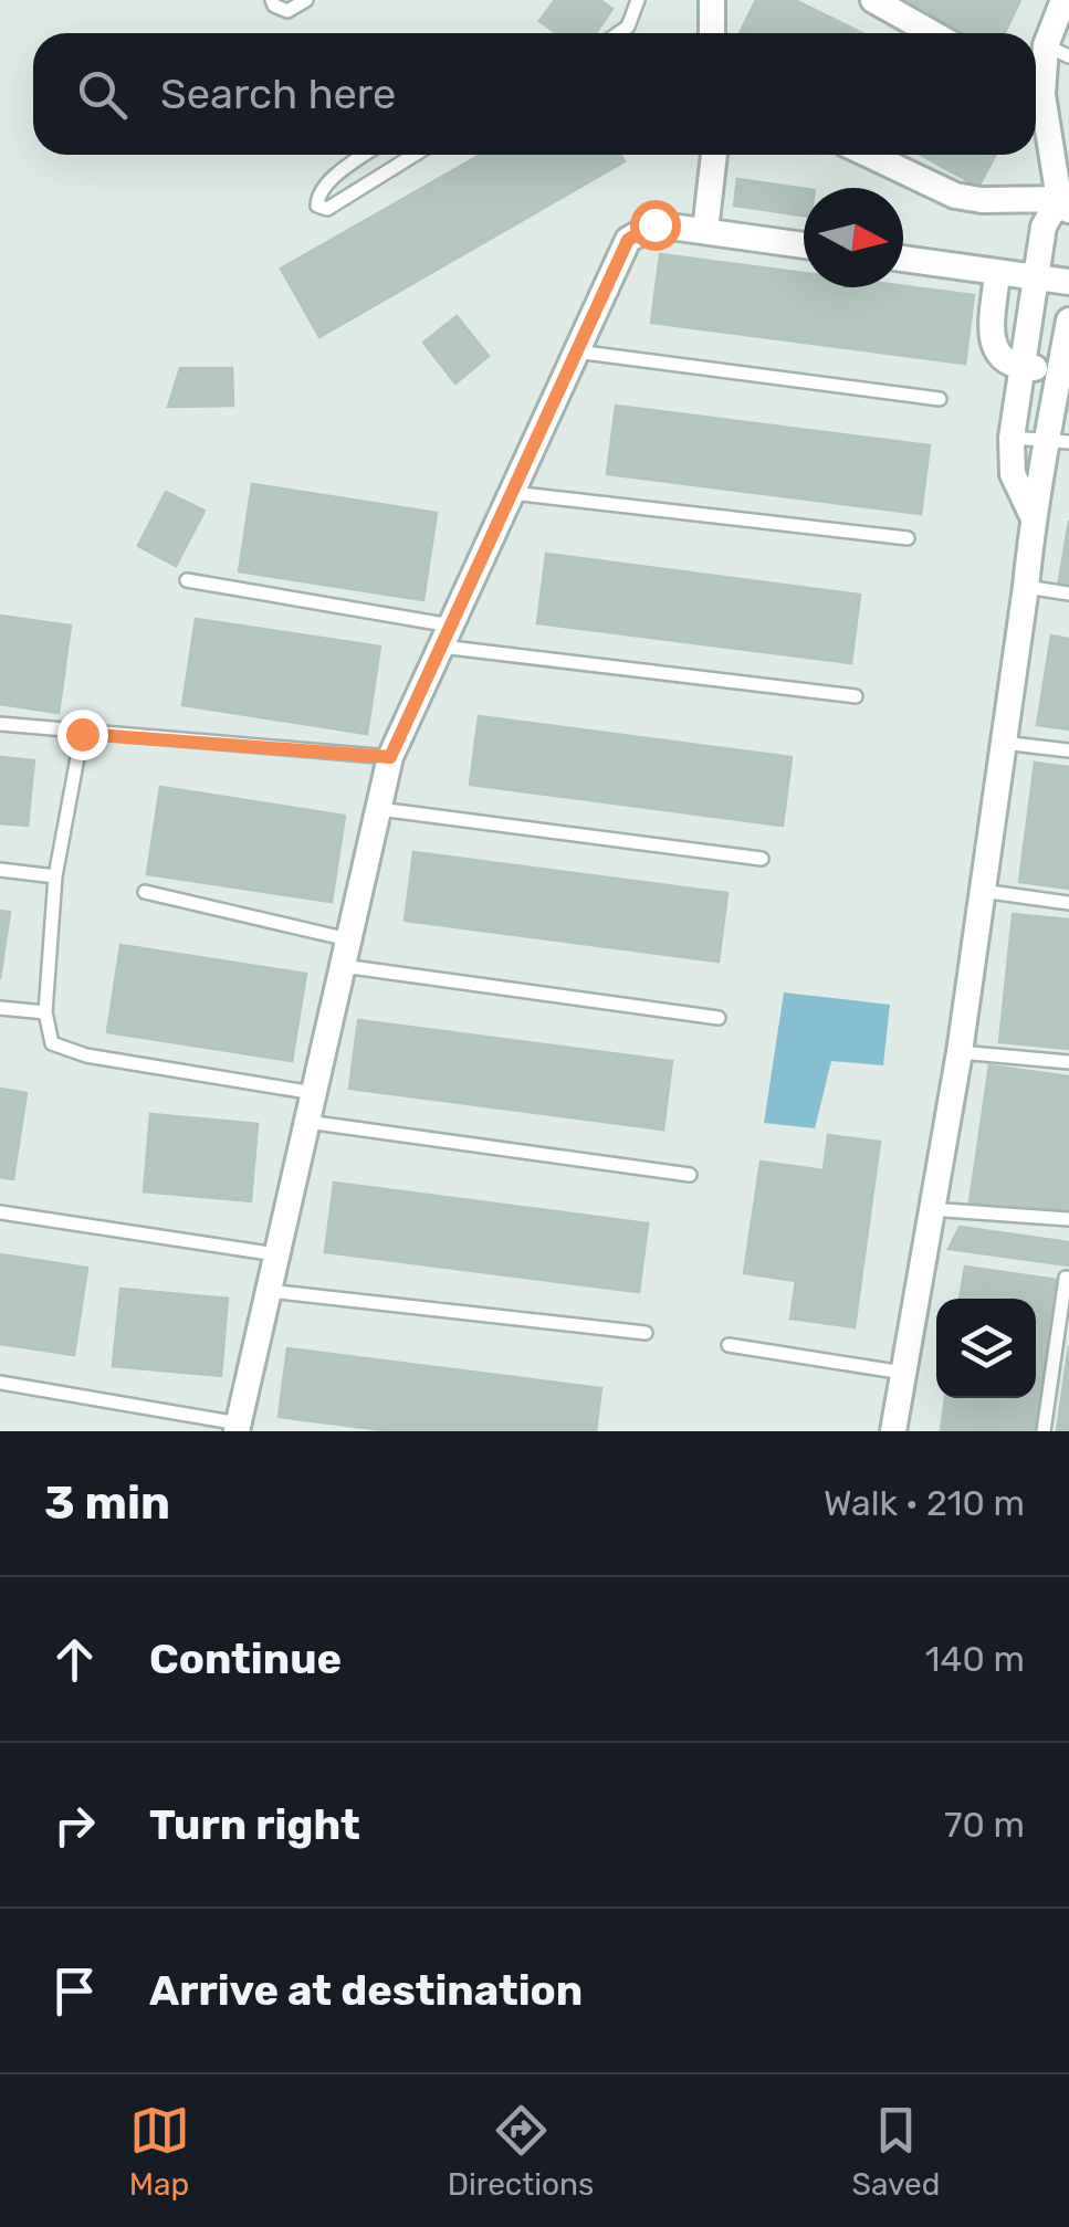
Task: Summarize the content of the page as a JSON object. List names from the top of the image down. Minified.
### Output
{"north":"right","page":{"search":"Search here","heading":["3 min","Walk · 210 m"],"list":[["Continue","140 m"],["Turn right","70 m"],"Arrive at destination"],"nav":["Map","Directions","Saved"]}}
